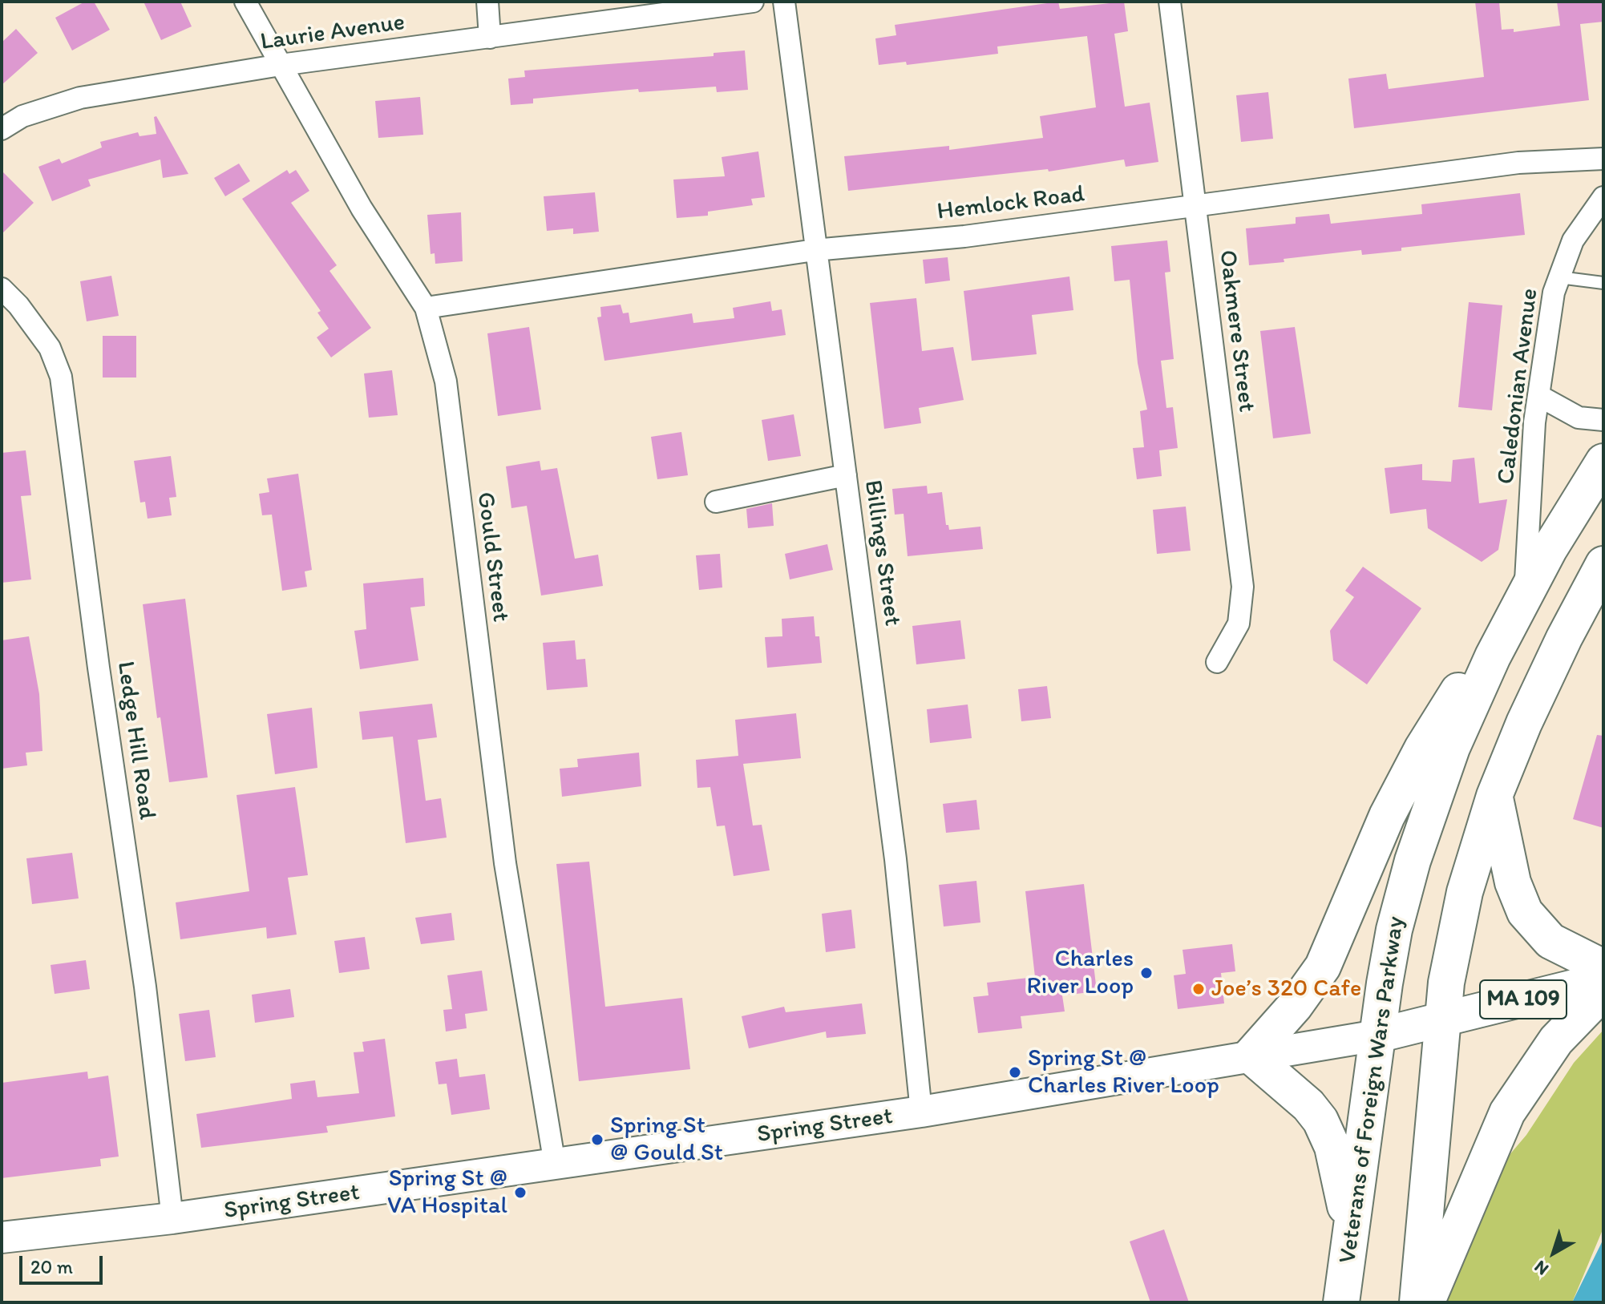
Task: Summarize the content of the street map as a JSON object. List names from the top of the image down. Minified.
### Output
{"streets":{"highway":["Veterans of Foreign Wars Parkway"],"main road":["MA 109","Spring Street"],"street":["Laurie Avenue","Hemlock Road","Oakmere Street","Caledonian Avenue","Billings Street","Gould Street","Ledge Hill Road"]},"crossings":[["Laurie Avenue","Gould Street"],["Hemlock Road","Oakmere Street"],["Hemlock Road","Billings Street"],["Hemlock Road","Gould Street"],["Caledonian Avenue","Veterans of Foreign Wars Parkway"],["Billings Street","Spring Street"],["Gould Street","Spring Street"],["Ledge Hill Road","Spring Street"],["Veterans of Foreign Wars Parkway","Spring Street"]],"places":["Charles River Loop","Joe’s 320 Cafe","Spring St @ Charles River Loop","Spring St @ Gould St","Spring St @ VA Hospital"],"scale_bar":"20 m","north":"bottom left"}
